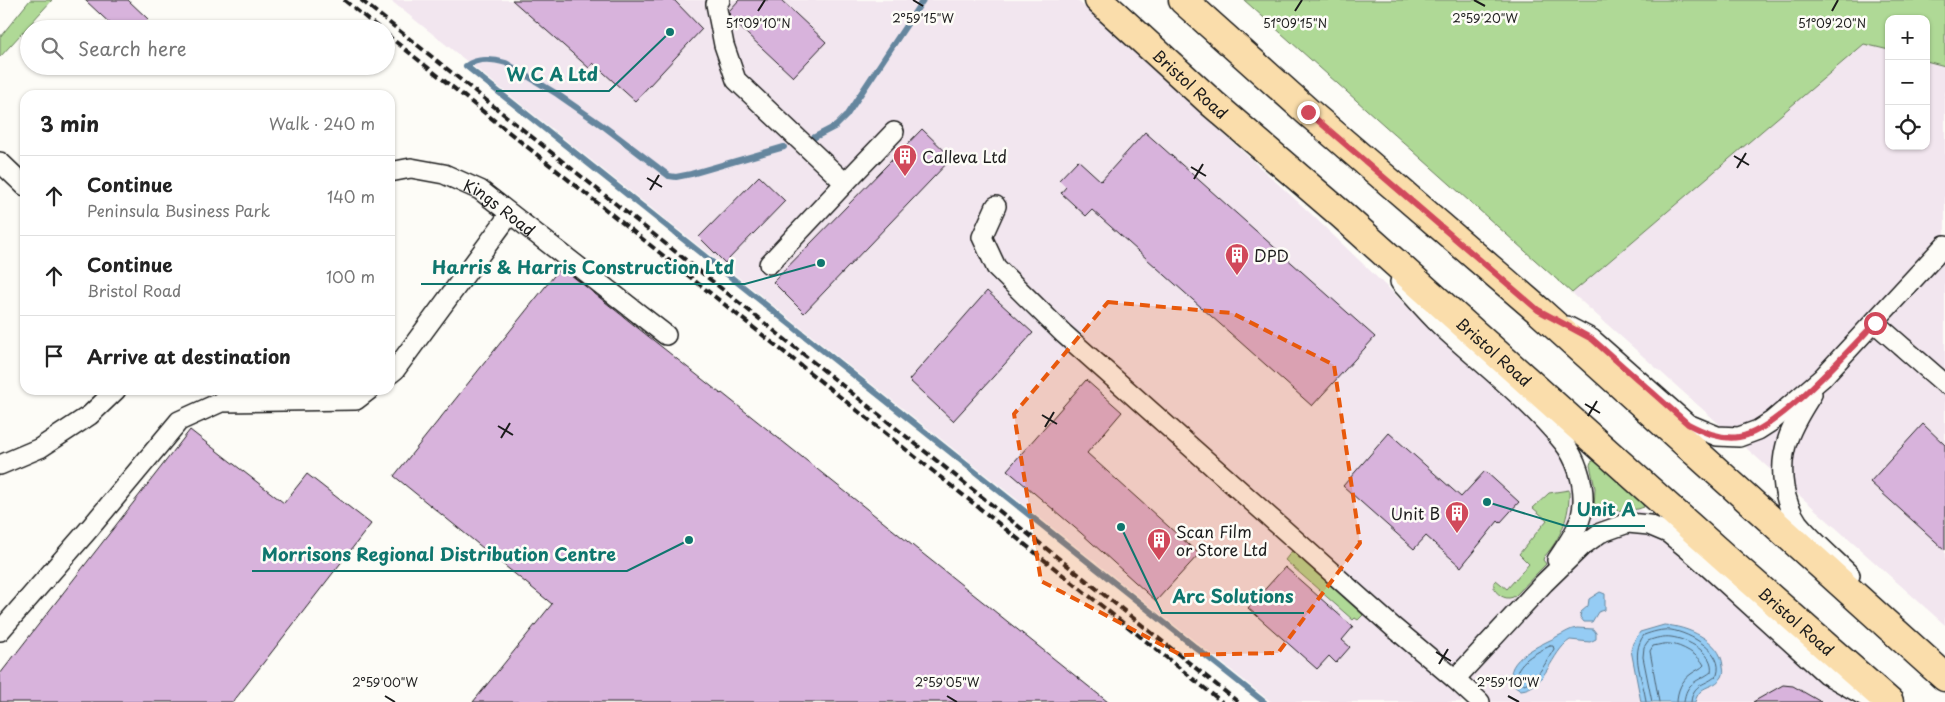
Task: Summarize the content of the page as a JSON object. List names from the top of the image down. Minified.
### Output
{"streets":{"main road":["Bristol Road"],"street":["Kings Road"]},"places":{"other":["W C A Ltd","Harris & Harris Construction Ltd","Unit A","Arc Solutions","Morrisons Regional Distribution Centre"],"building":["Calleva Ltd","DPD","Unit B","Scan Film or Store Ltd"]},"page":{"map_buttons":["+","−"],"search":"Search here","heading":["3 min","Walk · 240 m"],"list":[["Continue","Peninsula Business Park","140 m"],["Continue","Bristol Road","100 m"],"Arrive at destination"]},"coordinates":["2°59'20\"W","2°59'15\"W","51°09'10\"N","51°09'15\"N","51°09'20\"N","2°59'00\"W","2°59'05\"W","2°59'10\"W"]}
